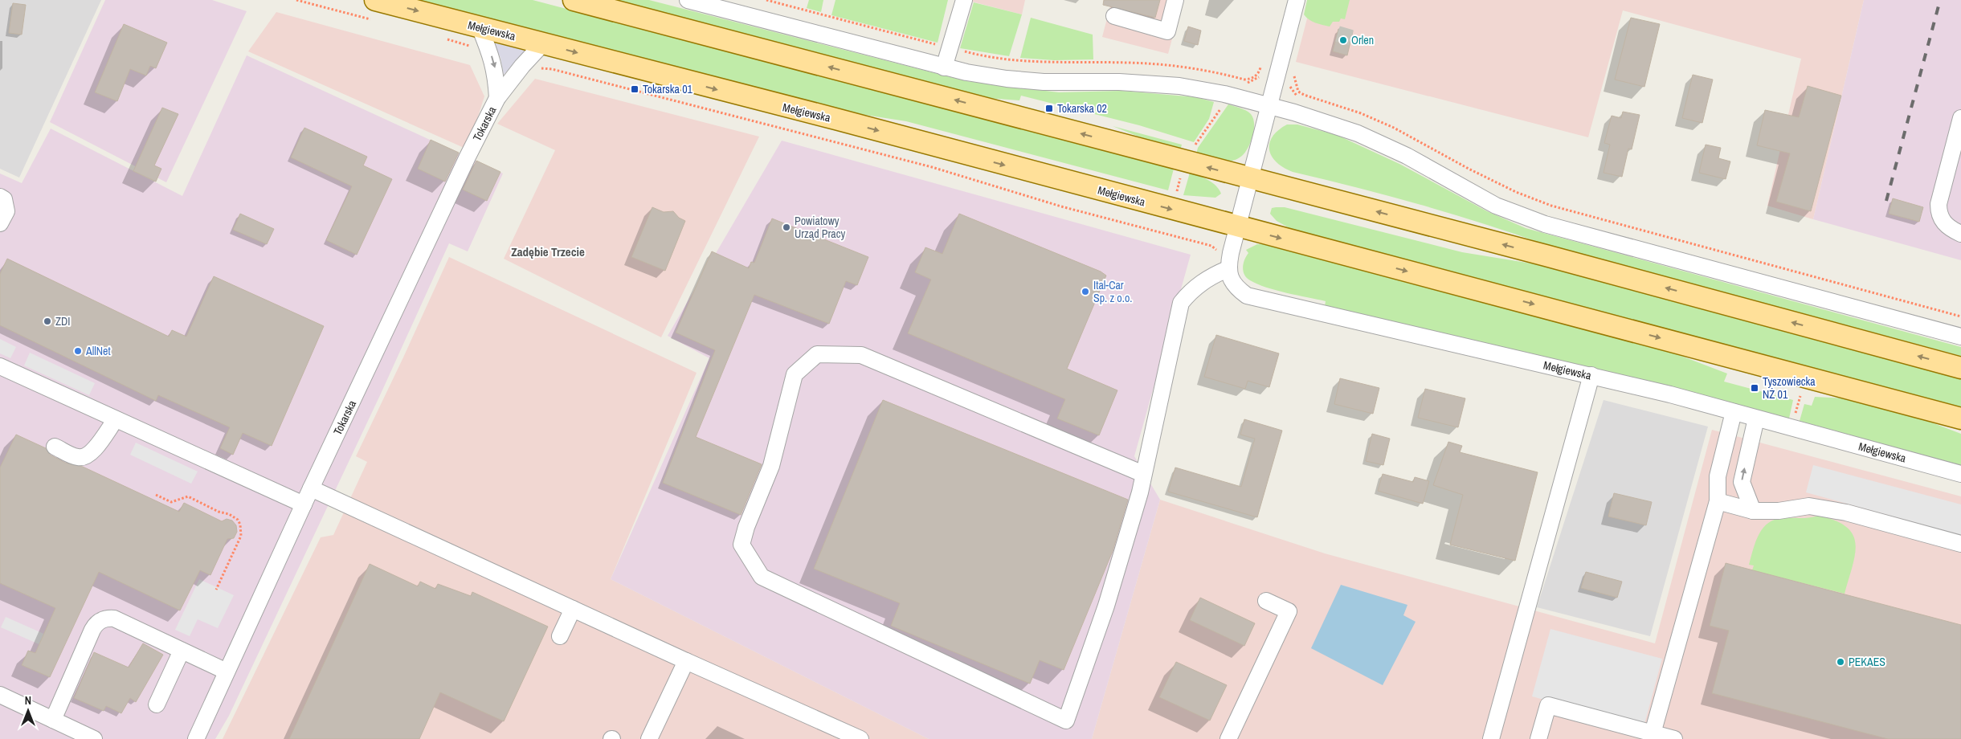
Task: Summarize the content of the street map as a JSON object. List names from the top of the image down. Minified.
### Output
{"streets":{"main road":["Mełgiewska"],"street":["Tokarska"]},"crossings":[["Mełgiewska","Tokarska"]],"districts":["Zadębie Trzecie"],"places":{"other":["Orlen","Powiatowy Urząd Pracy","Ital-Car Sp. z o.o.","ZDI","AllNet","PEKAES"],"transit":["Tokarska 01","Tokarska 02","Tyszowiecka NŻ 01"]},"north":"top"}
